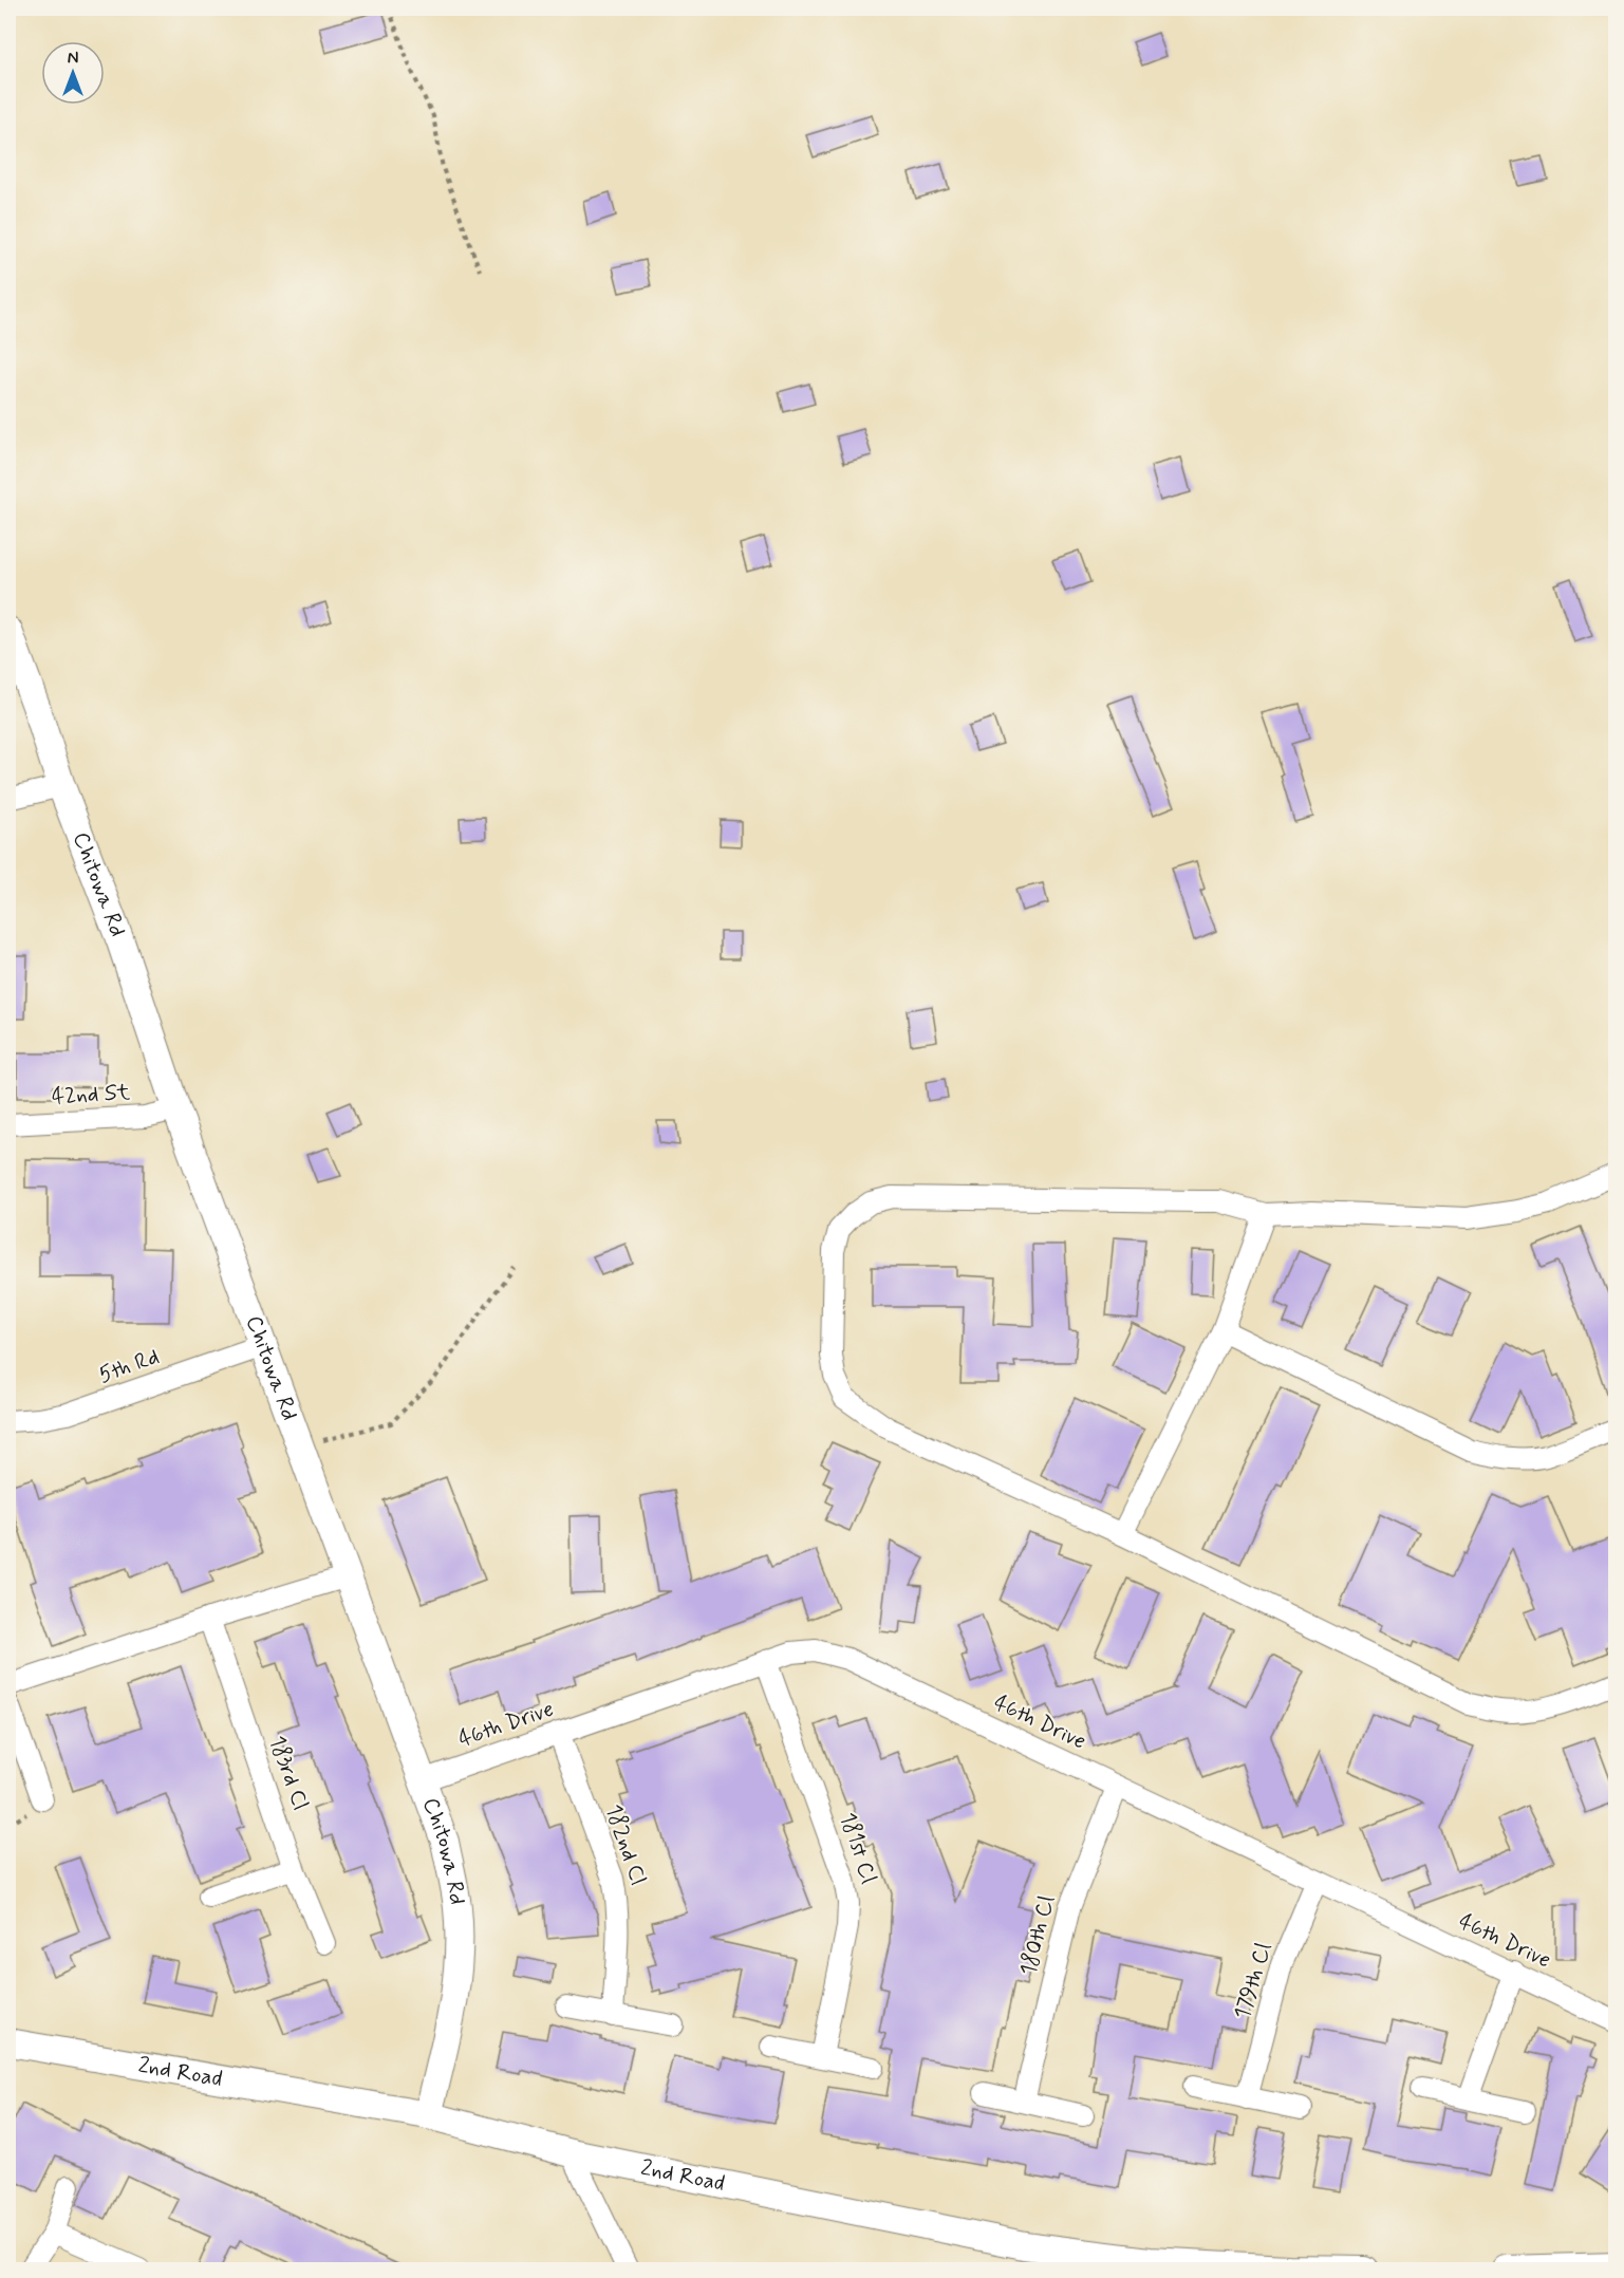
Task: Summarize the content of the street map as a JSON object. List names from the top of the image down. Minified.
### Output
{"streets":{"street":["Chitowa Rd","42nd St","5th Rd","46th Drive","183rd Cl","182nd Cl","181st Cl","180th Cl","179th Cl","2nd Road"]},"crossings":[["Chitowa Rd","42nd St"],["Chitowa Rd","5th Rd"],["Chitowa Rd","46th Drive"],["Chitowa Rd","2nd Road"],["46th Drive","182nd Cl"],["46th Drive","181st Cl"],["46th Drive","180th Cl"],["46th Drive","179th Cl"]],"north":"top"}
